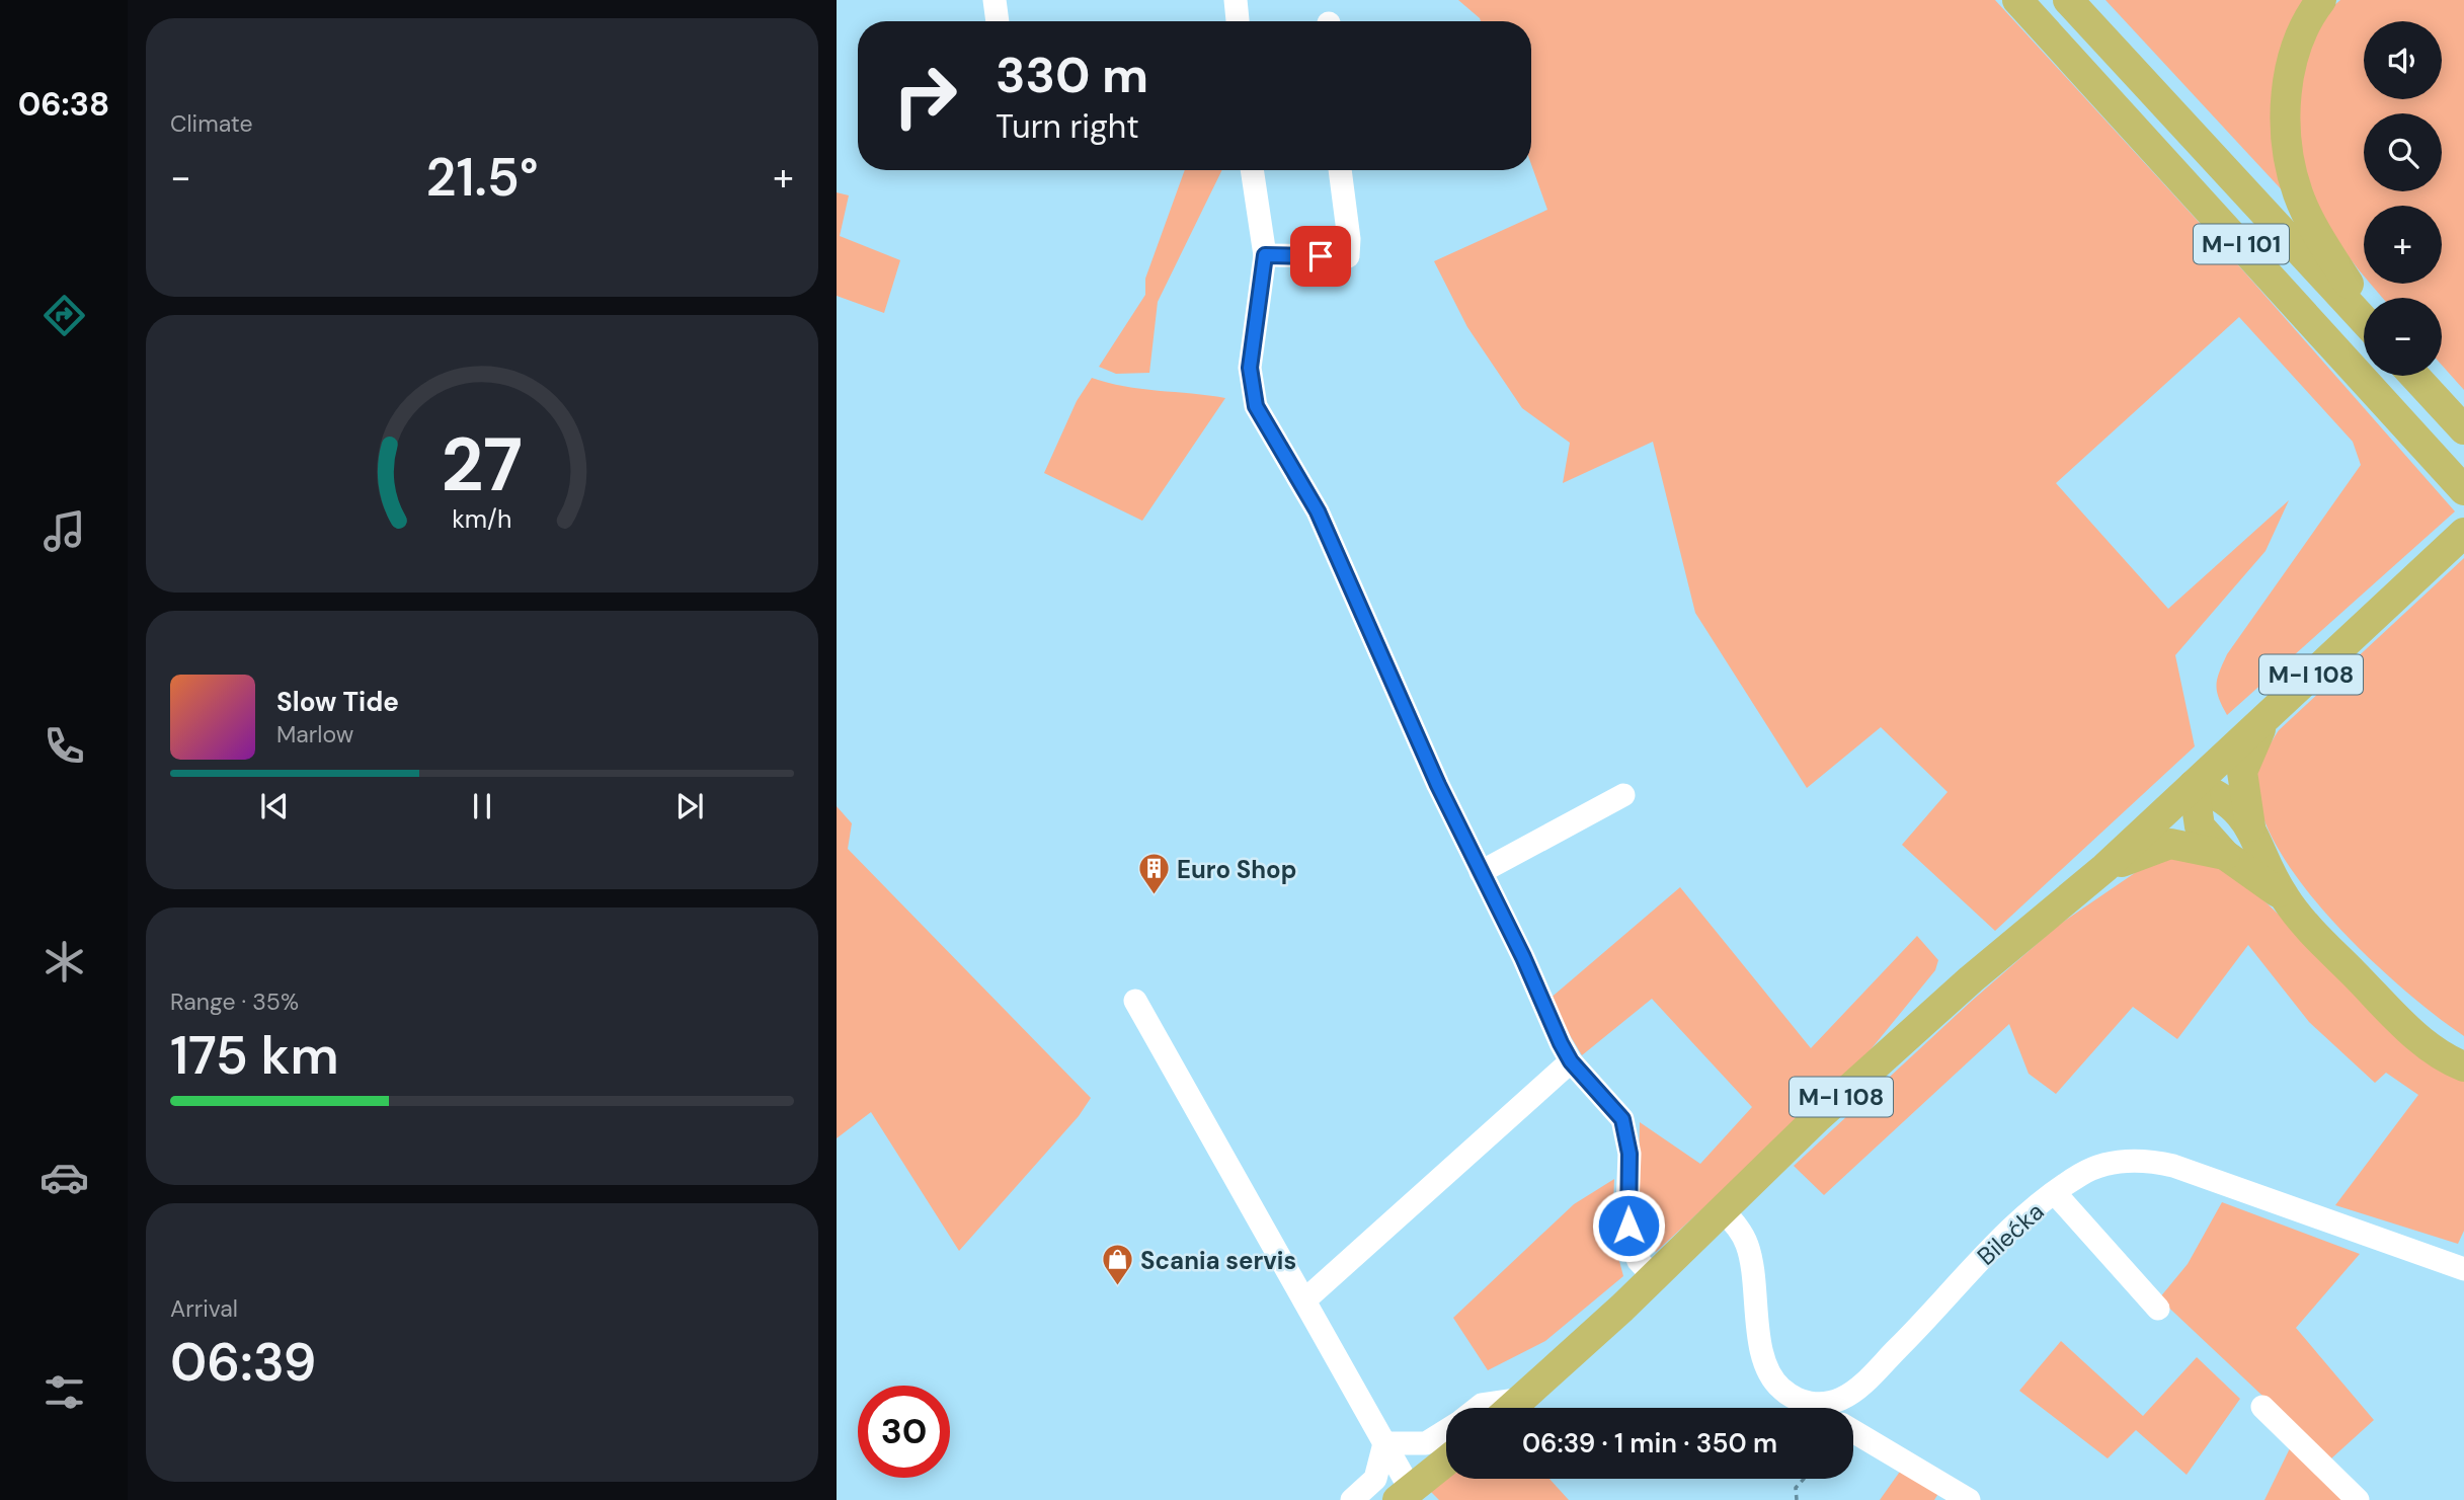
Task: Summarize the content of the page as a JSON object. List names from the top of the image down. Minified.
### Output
{"streets":{"main road":["M-I 101","M-I 108"],"street":["Bilećka"]},"crossings":[["M-I 108","Bilećka"]],"places":{"building":["Euro Shop"],"shop":["Scania servis"]},"page":{"tabs":"06:38","tile":["Climate",["Range · 35%","175 km"],["Arrival","06:39"]],"map_buttons":["+","−"],"turn":["330 m","Turn right"],"heat":["−","21.5°","+"],"song":["Slow Tide","Marlow"],"limit":"30","trip":"06:39 · 1 min · 350 m","gauge":["27","km/h"]}}
